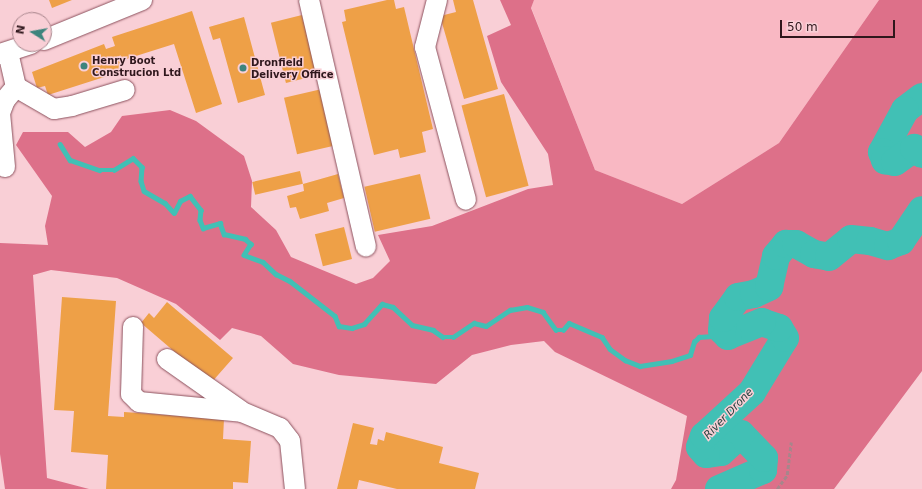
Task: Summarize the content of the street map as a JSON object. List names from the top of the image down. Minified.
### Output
{"water":["River Drone"],"places":["Henry Boot Construcion Ltd","Dronfield Delivery Office"],"scale_bar":"50 m","north":"left"}
